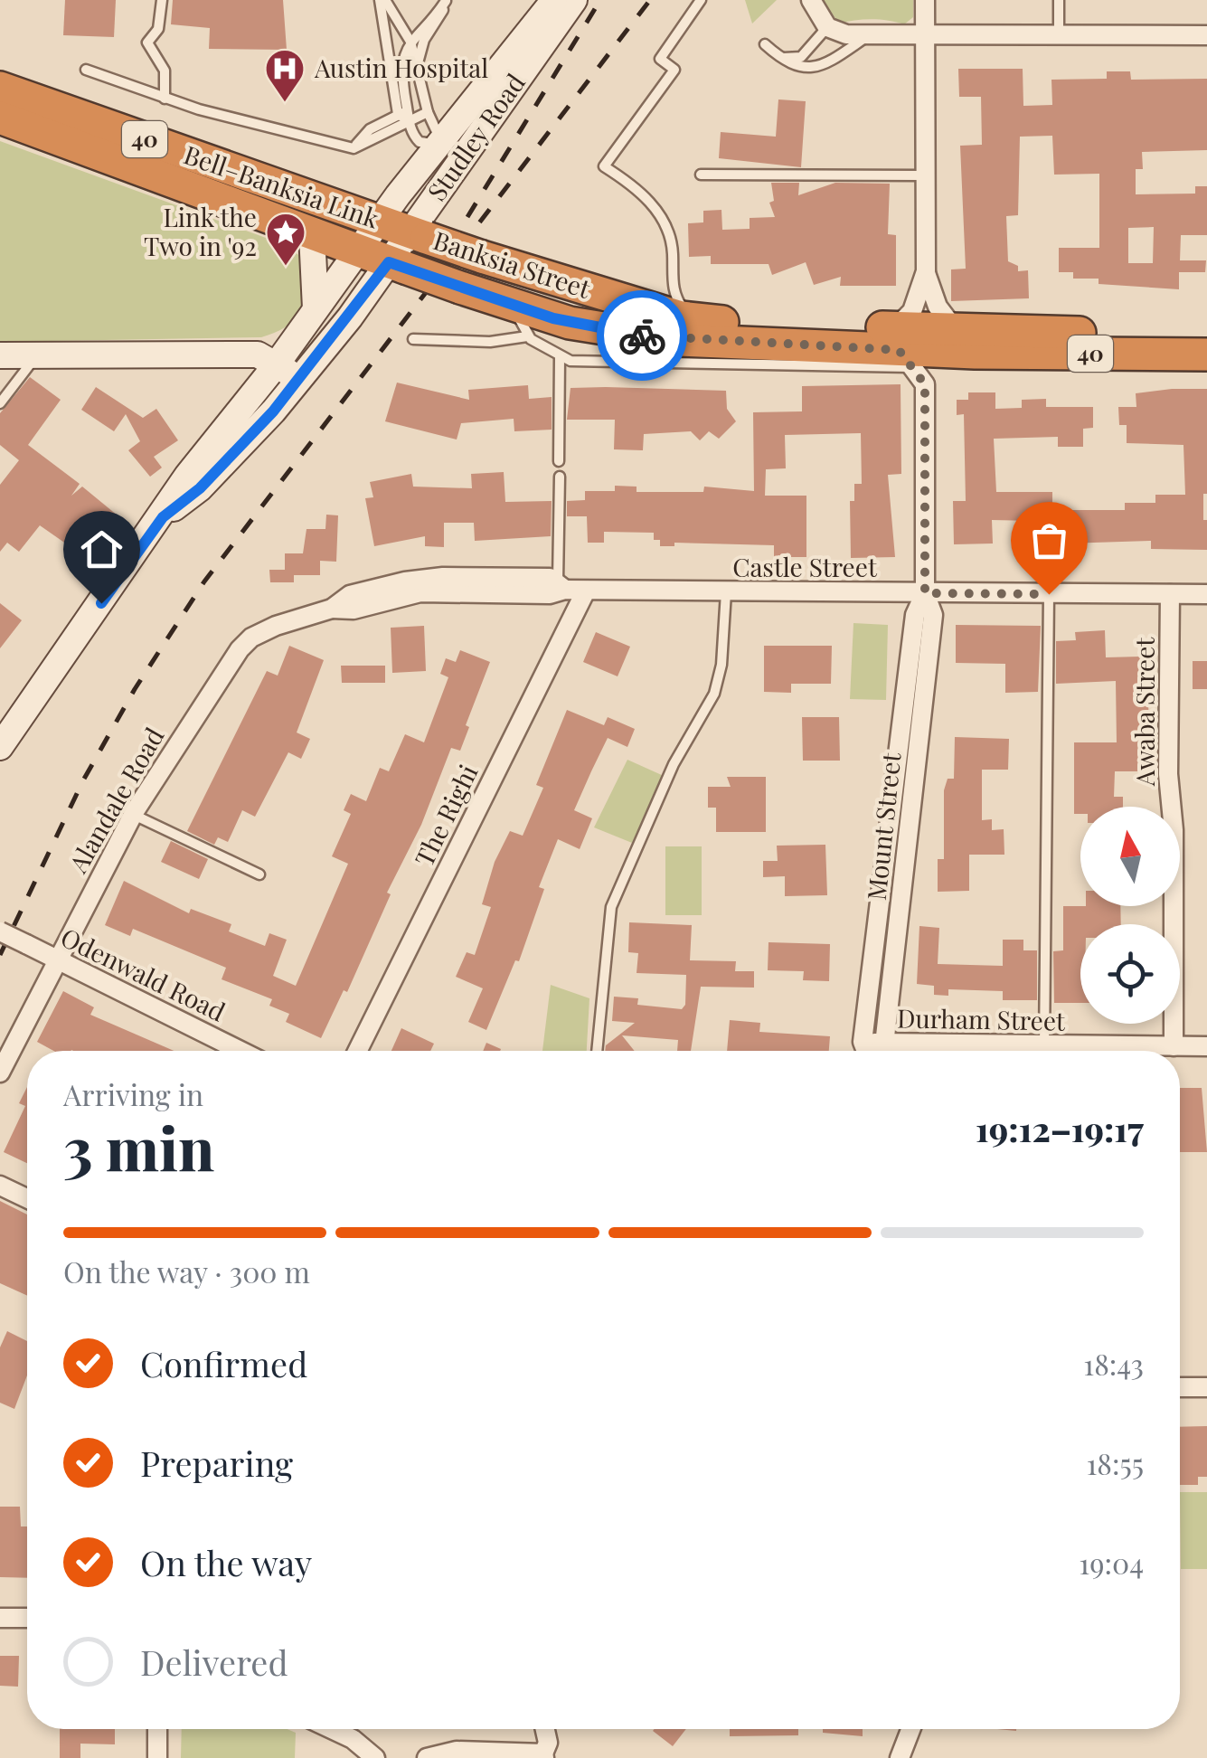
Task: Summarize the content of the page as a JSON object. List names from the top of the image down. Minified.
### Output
{"streets":{"highway":["40","Bell–Banksia Link","Banksia Street"],"street":["Studley Road","Castle Street","Awaba Street","Alandale Road","The Righi","Mount Street","Odenwald Road","Durham Street"]},"crossings":[["Studley Road","Bell–Banksia Link"],["Studley Road","Banksia Street"],["Bell–Banksia Link","Banksia Street"],["Banksia Street","Mount Street"],["Castle Street","Awaba Street"],["Castle Street","Alandale Road"],["Castle Street","The Righi"],["Castle Street","Mount Street"],["Awaba Street","Durham Street"],["Alandale Road","Odenwald Road"],["Mount Street","Durham Street"]],"places":{"hospital":["Austin Hospital"],"place":["Link the Two in '92"]},"north":"top","page":{"heading":["3 min","Arriving in","19:12–19:17"],"bar":"On the way · 300 m","list":[["Confirmed","18:43"],["Preparing","18:55"],["On the way","19:04"],"Delivered"]}}
